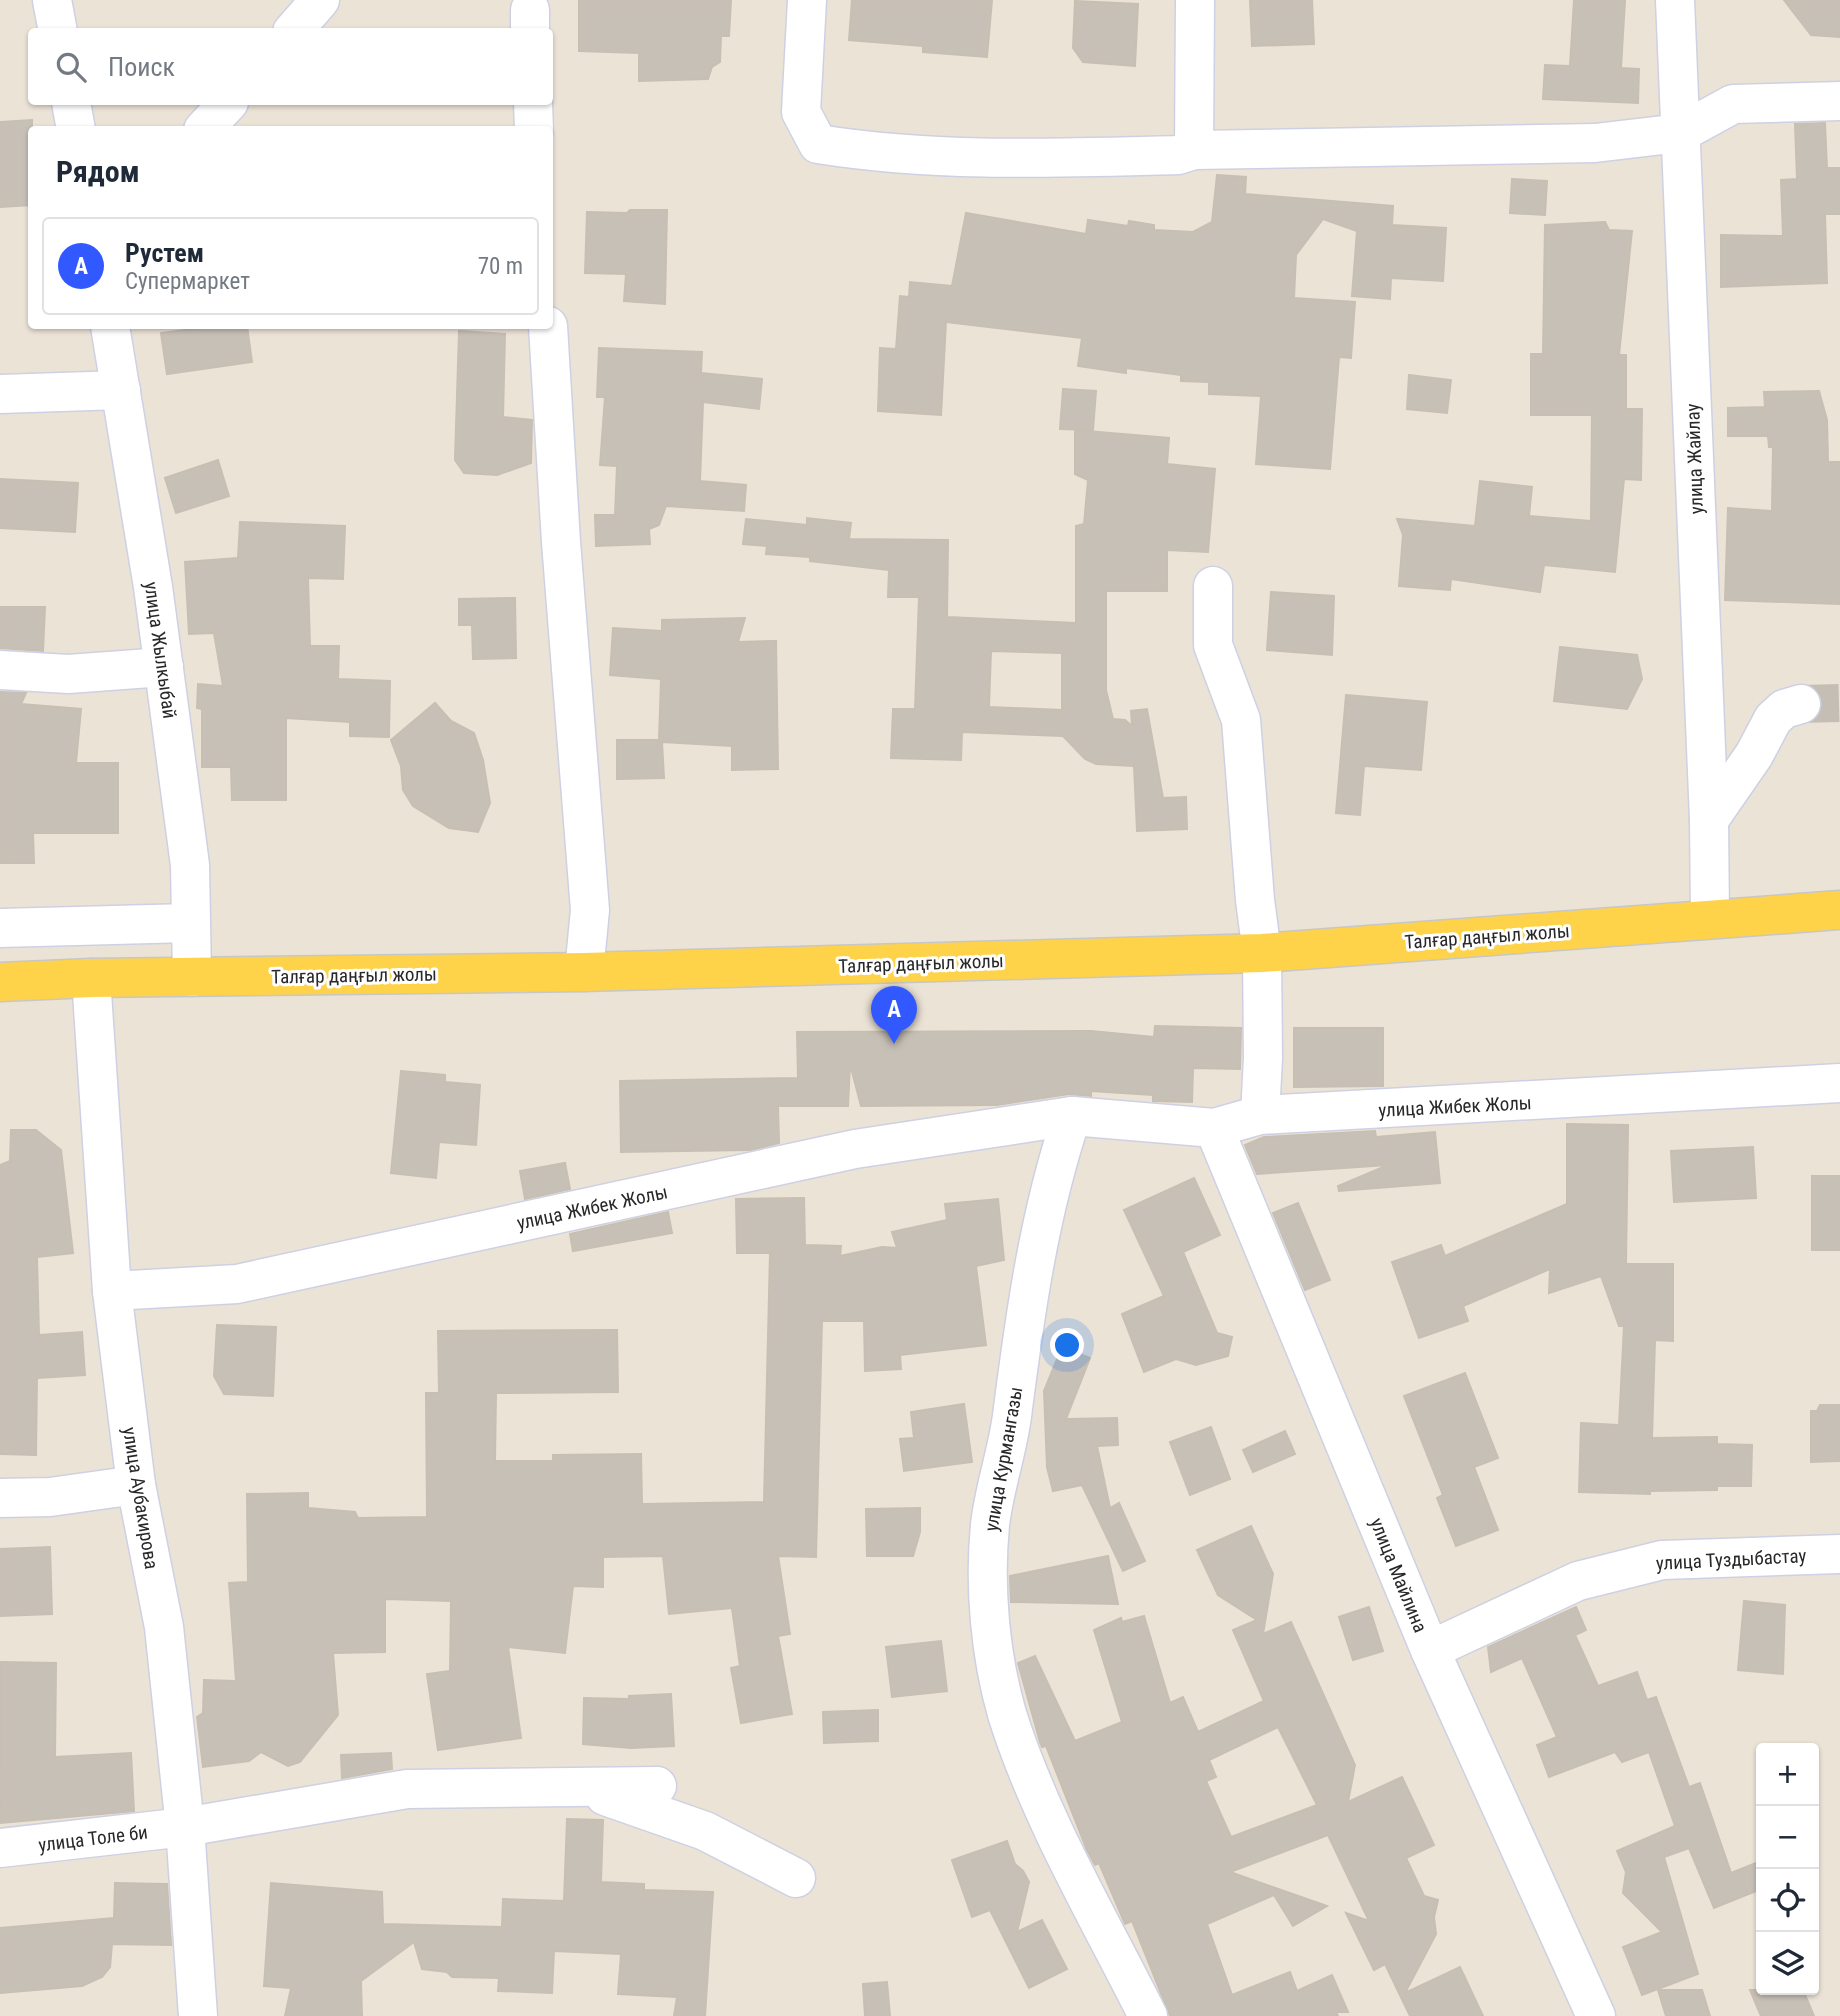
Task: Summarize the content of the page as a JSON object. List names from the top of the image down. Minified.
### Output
{"streets":{"main road":["Талғар даңғыл жолы"],"street":["улица Жайлау","улица Жылкыбай","улица Жибек Жолы","улица Курмангазы","улица Аубакирова","улица Туздыбастау","улица Майлина","улица Толе би"]},"crossings":[["улица Жайлау","Талғар даңғыл жолы"],["улица Жылкыбай","Талғар даңғыл жолы"],["Талғар даңғыл жолы","улица Аубакирова"],["улица Жибек Жолы","улица Курмангазы"],["улица Жибек Жолы","улица Аубакирова"],["улица Жибек Жолы","улица Майлина"],["улица Аубакирова","улица Толе би"],["улица Туздыбастау","улица Майлина"]],"page":{"search":"Поиск","heading":"Рядом","list":[{"mark":"A","name":"Рустем","note":"Супермаркет","value":"70 m"}],"pins":"A","map_buttons":["+","−"]}}
